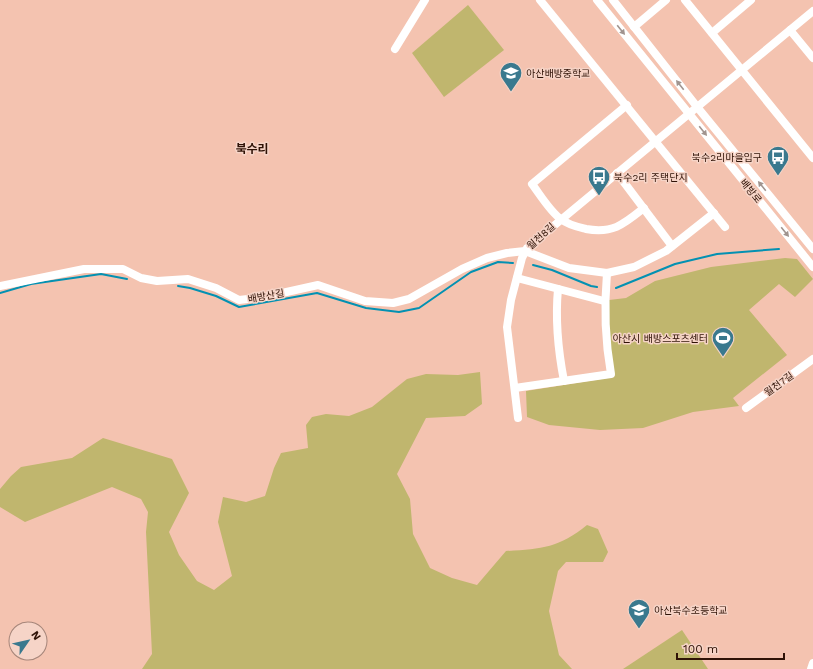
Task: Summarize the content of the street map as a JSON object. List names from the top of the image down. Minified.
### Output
{"streets":{"street":["배방로","월천8길","배방산길","월천7길"]},"crossings":[["배방로","월천8길"],["월천8길","배방산길"]],"districts":["북수리"],"places":{"school or university":["아산배방중학교","아산북수초등학교"],"bus stop":["북수2리마을입구","북수2리 주택단지"],"sports":["아산시 배방스포츠센터"]},"scale_bar":"100 m","north":"top right"}
